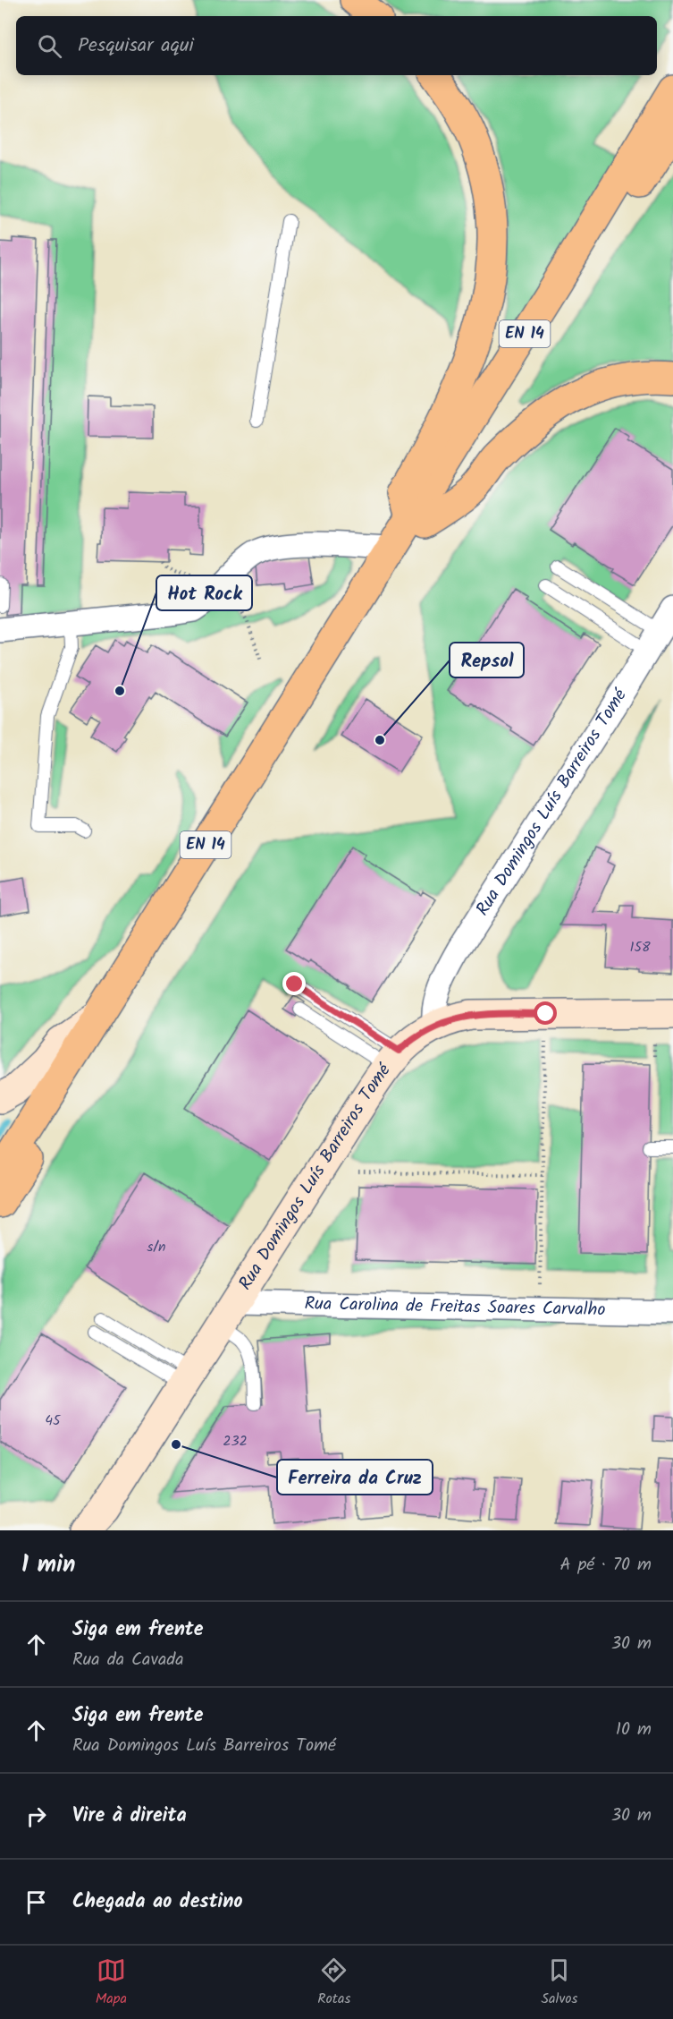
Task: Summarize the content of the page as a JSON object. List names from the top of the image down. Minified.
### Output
{"streets":{"highway":["EN 14"],"main road":["Rua Domingos Luís Barreiros Tomé"],"street":["Rua Carolina de Freitas Soares Carvalho"]},"crossings":[["Rua Domingos Luís Barreiros Tomé","Rua Carolina de Freitas Soares Carvalho"]],"places":["Hot Rock","Repsol","Ferreira da Cruz"],"house_numbers":["158","s/n","45","232"],"page":{"search":"Pesquisar aqui","heading":["1 min","A pé · 70 m"],"list":[["Siga em frente","Rua da Cavada","30 m"],["Siga em frente","Rua Domingos Luís Barreiros Tomé","10 m"],["Vire à direita","30 m"],"Chegada ao destino"],"nav":["Mapa","Rotas","Salvos"]}}
